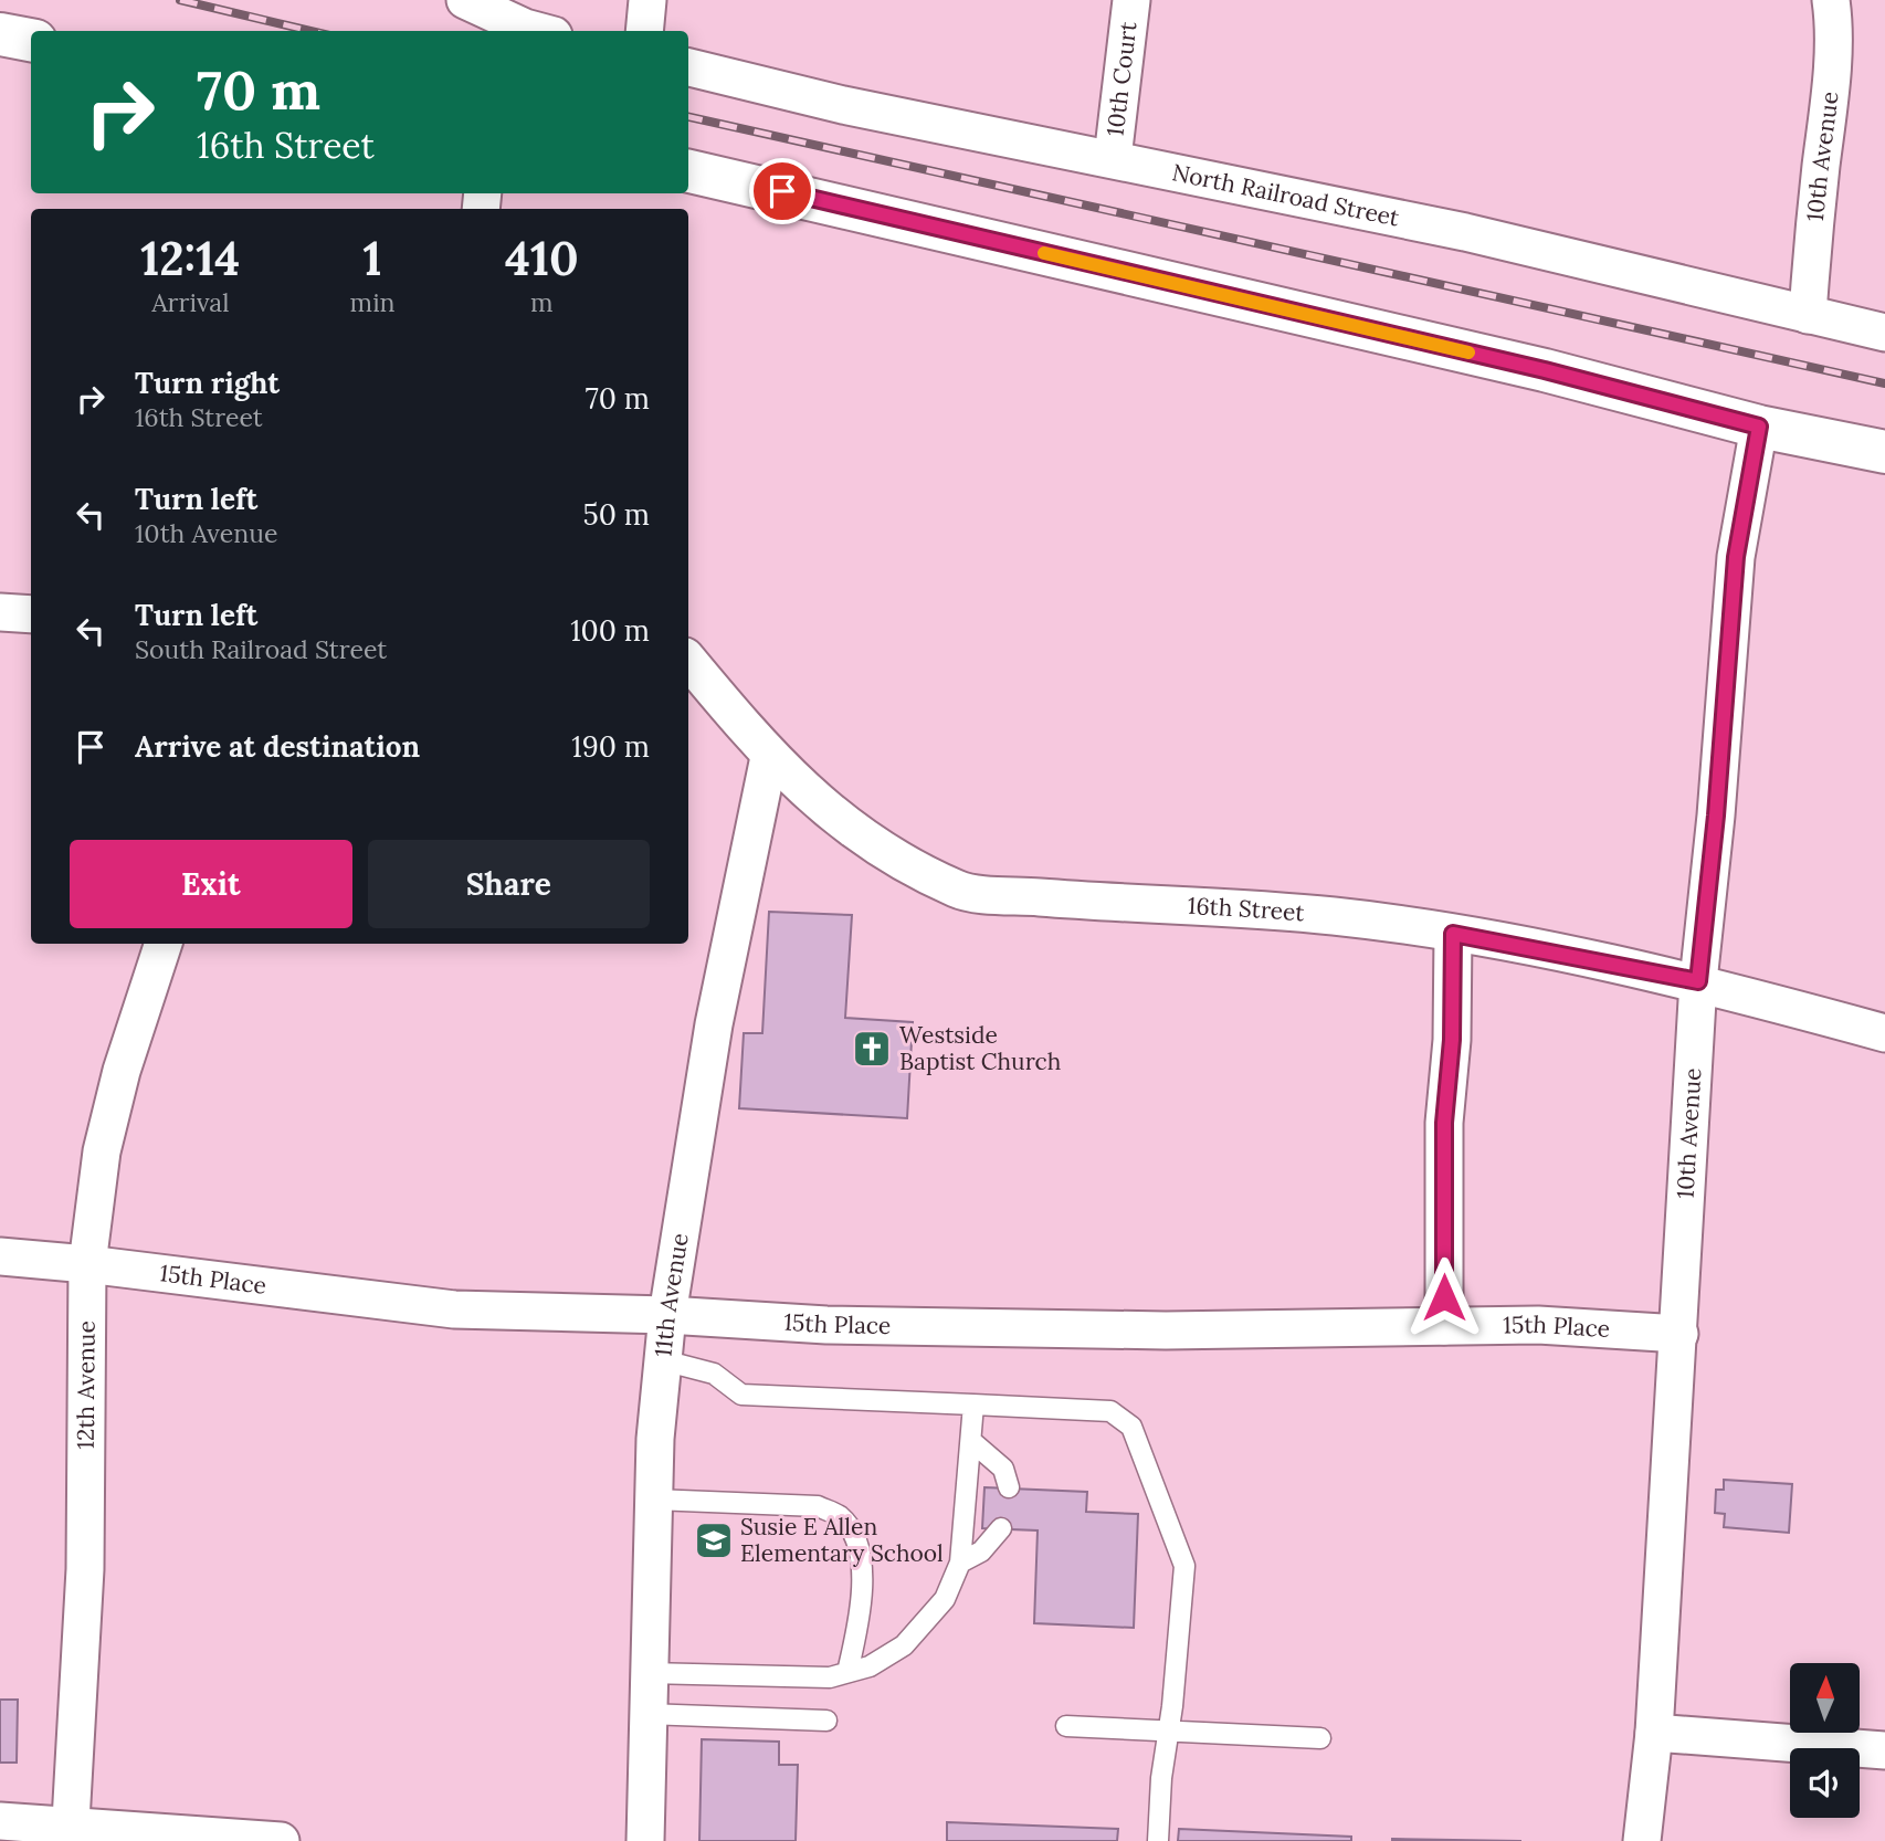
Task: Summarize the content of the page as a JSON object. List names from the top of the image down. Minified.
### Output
{"streets":{"street":["10th Court","10th Avenue","North Railroad Street","16th Street","15th Place","11th Avenue","12th Avenue"]},"crossings":[["10th Court","North Railroad Street"],["10th Avenue","North Railroad Street"],["10th Avenue","16th Street"],["10th Avenue","15th Place"],["16th Street","11th Avenue"],["15th Place","11th Avenue"],["15th Place","12th Avenue"]],"places":{"church":["Westside Baptist Church"],"school or university":["Susie E Allen Elementary School"]},"north":"top","page":{"turn":["70 m","16th Street"],"eta":["12:14","Arrival","1","min","410","m"],"list":[{"name":"Turn right","note":"16th Street","value":"70 m"},{"name":"Turn left","note":"10th Avenue","value":"50 m"},{"name":"Turn left","note":"South Railroad Street","value":"100 m"},{"name":"Arrive at destination","value":"190 m"}],"buttons":["Exit","Share"]}}
